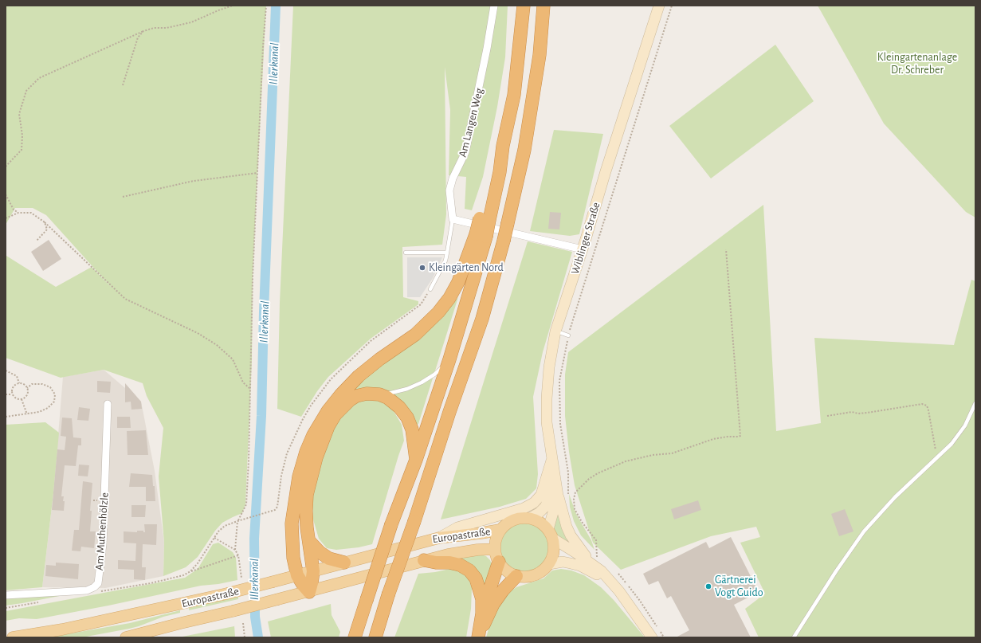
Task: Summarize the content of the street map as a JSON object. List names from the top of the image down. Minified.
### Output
{"streets":{"main road":["Wiblinger Straße","Europastraße"],"street":["Am Langen Weg","Am Muthenhölzle"]},"crossings":[["Wiblinger Straße","Europastraße"]],"water":["Illerkanal"],"parks":["Kleingartenanlage Dr. Schreber"],"places":["Kleingärten Nord","Gärtnerei Vogt Guido"]}
